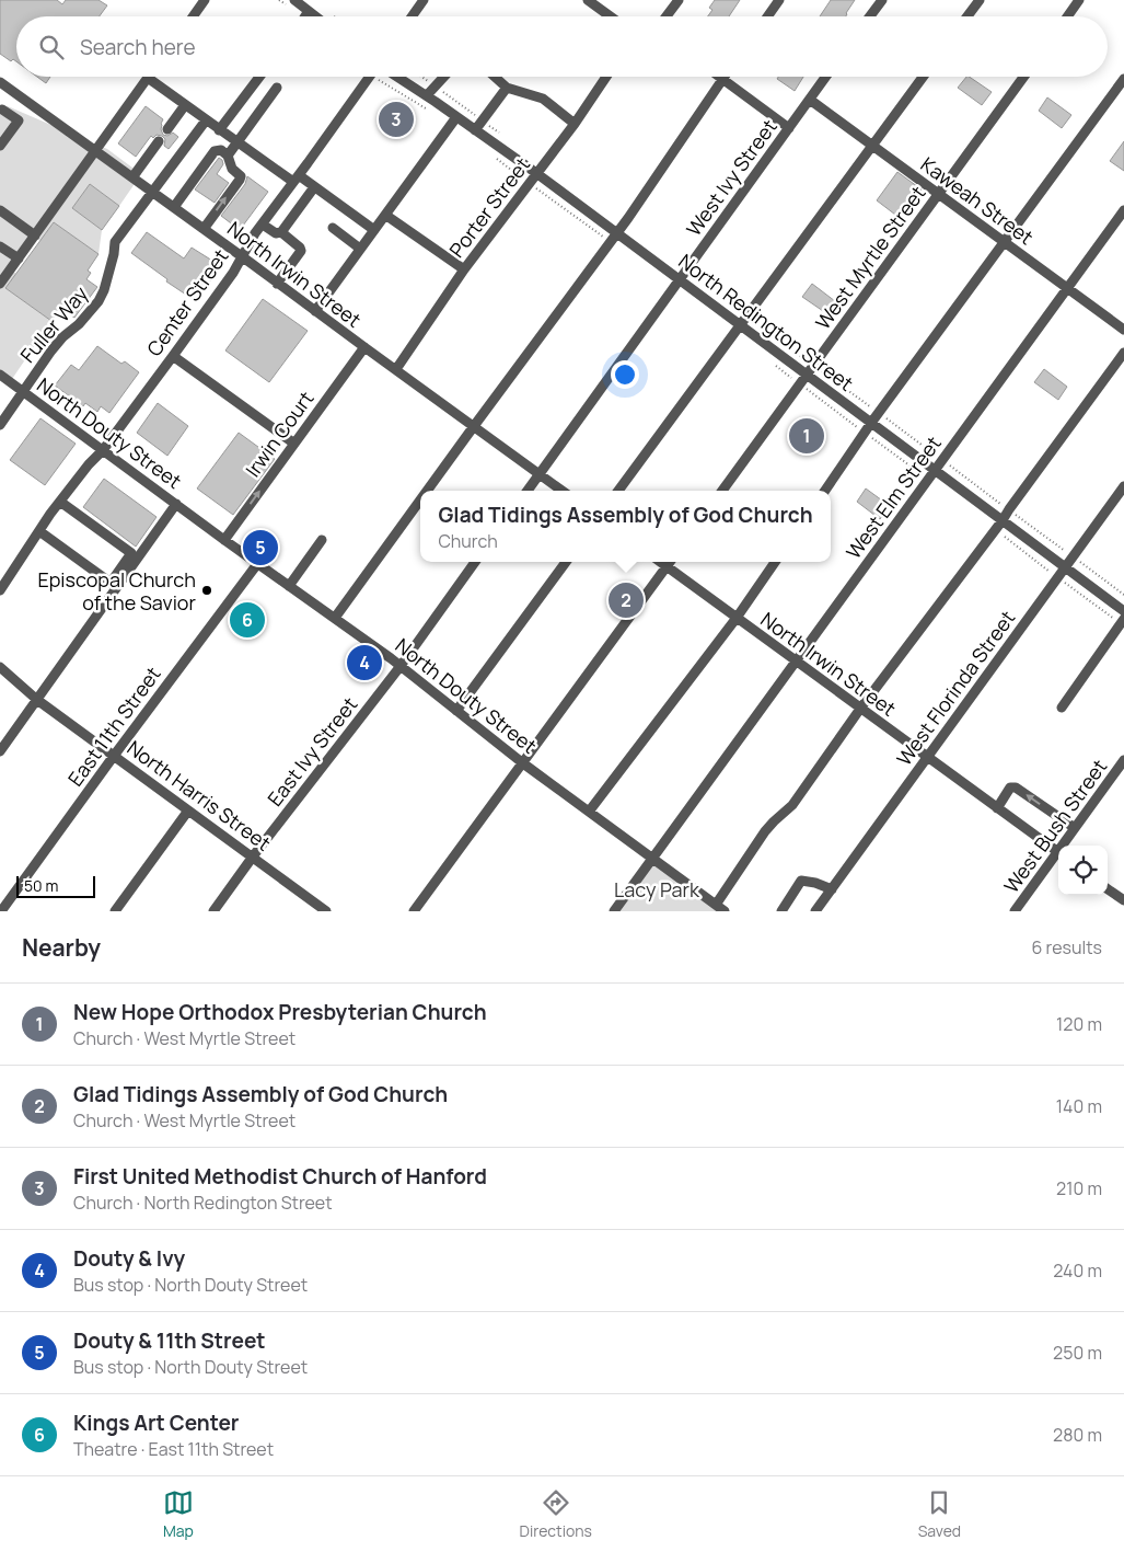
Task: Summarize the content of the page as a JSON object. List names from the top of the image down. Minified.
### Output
{"streets":{"street":["West Ivy Street","Kaweah Street","Porter Street","West Myrtle Street","North Irwin Street","Center Street","North Redington Street","Fuller Way","North Douty Street","Irwin Court","West Elm Street","West Florinda Street","East 11th Street","East Ivy Street","North Harris Street","West Bush Street"]},"crossings":[["West Ivy Street","Kaweah Street"],["West Ivy Street","North Irwin Street"],["West Ivy Street","North Redington Street"],["Kaweah Street","West Myrtle Street"],["Kaweah Street","West Elm Street"],["Porter Street","North Irwin Street"],["Porter Street","North Redington Street"],["West Myrtle Street","North Redington Street"],["North Irwin Street","Center Street"],["North Irwin Street","Fuller Way"],["North Irwin Street","Irwin Court"],["North Irwin Street","West Elm Street"],["North Irwin Street","West Florinda Street"],["Center Street","North Douty Street"],["North Redington Street","West Elm Street"],["North Redington Street","West Florinda Street"],["Fuller Way","North Douty Street"],["North Douty Street","Irwin Court"],["North Douty Street","West Elm Street"],["North Douty Street","East 11th Street"],["North Douty Street","East Ivy Street"],["East 11th Street","North Harris Street"],["East Ivy Street","North Harris Street"]],"parks":["Lacy Park"],"places":["Episcopal Church of the Savior"],"scale_bar":"50 m","page":{"search":"Search here","pins":["3","1","5","2","6","4"],"popup":["Glad Tidings Assembly of God Church","Church"],"scale":"50 m","heading":["Nearby","6 results"],"list":[{"mark":"1","name":"New Hope Orthodox Presbyterian Church","note":"Church · West Myrtle Street","value":"120 m"},{"mark":"2","name":"Glad Tidings Assembly of God Church","note":"Church · West Myrtle Street","value":"140 m"},{"mark":"3","name":"First United Methodist Church of Hanford","note":"Church · North Redington Street","value":"210 m"},{"mark":"4","name":"Douty & Ivy","note":"Bus stop · North Douty Street","value":"240 m"},{"mark":"5","name":"Douty & 11th Street","note":"Bus stop · North Douty Street","value":"250 m"},{"mark":"6","name":"Kings Art Center","note":"Theatre · East 11th Street","value":"280 m"}],"nav":["Map","Directions","Saved"]}}
